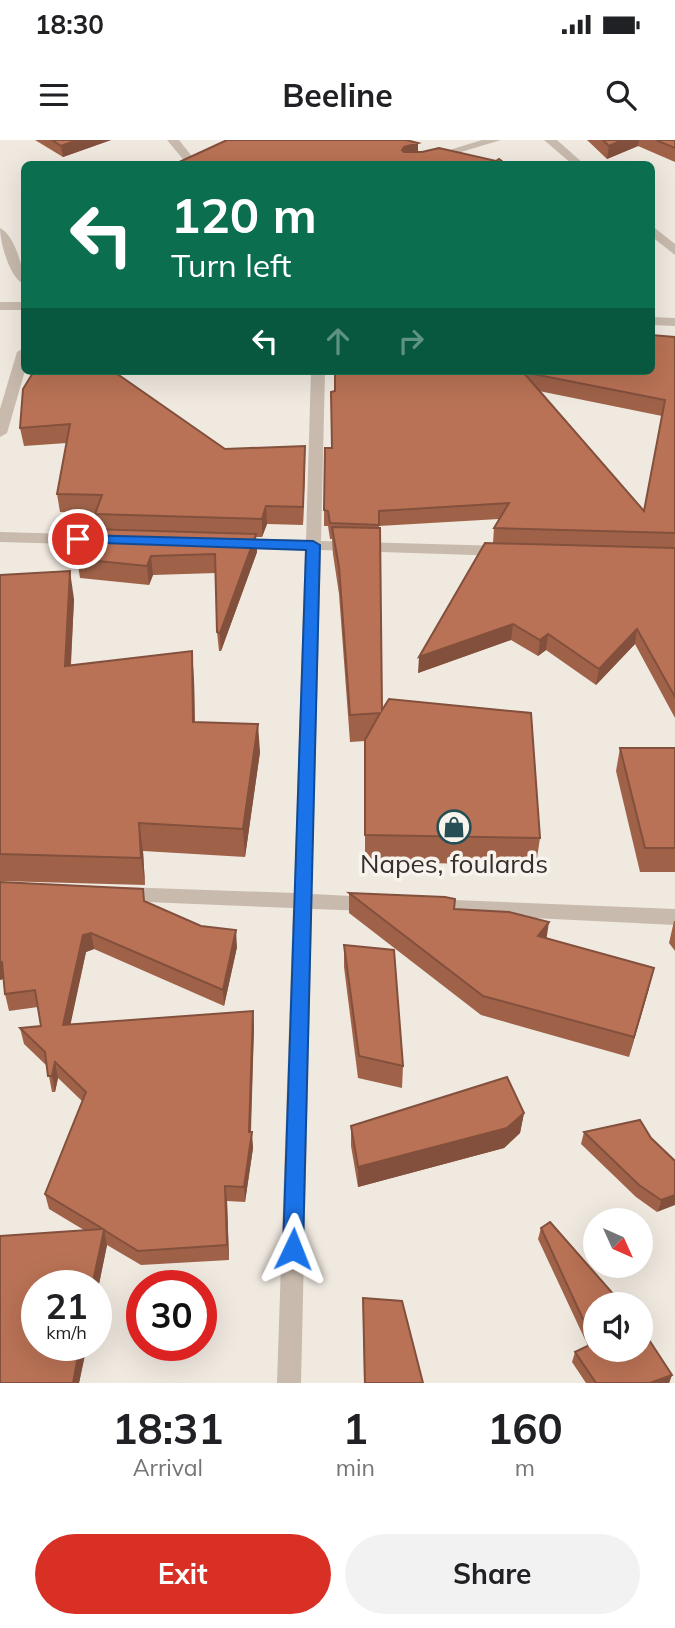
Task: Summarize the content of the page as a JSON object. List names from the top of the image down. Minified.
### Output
{"places":{"shop":["Napes, foulards"]},"north":"bottom right","page":{"status":"18:30","header":"Beeline","turn":["120 m","Turn left"],"speed":"21 km/h","limit":"30","eta":["18:31","Arrival","1","min","160","m"],"buttons":["Exit","Share"]}}
